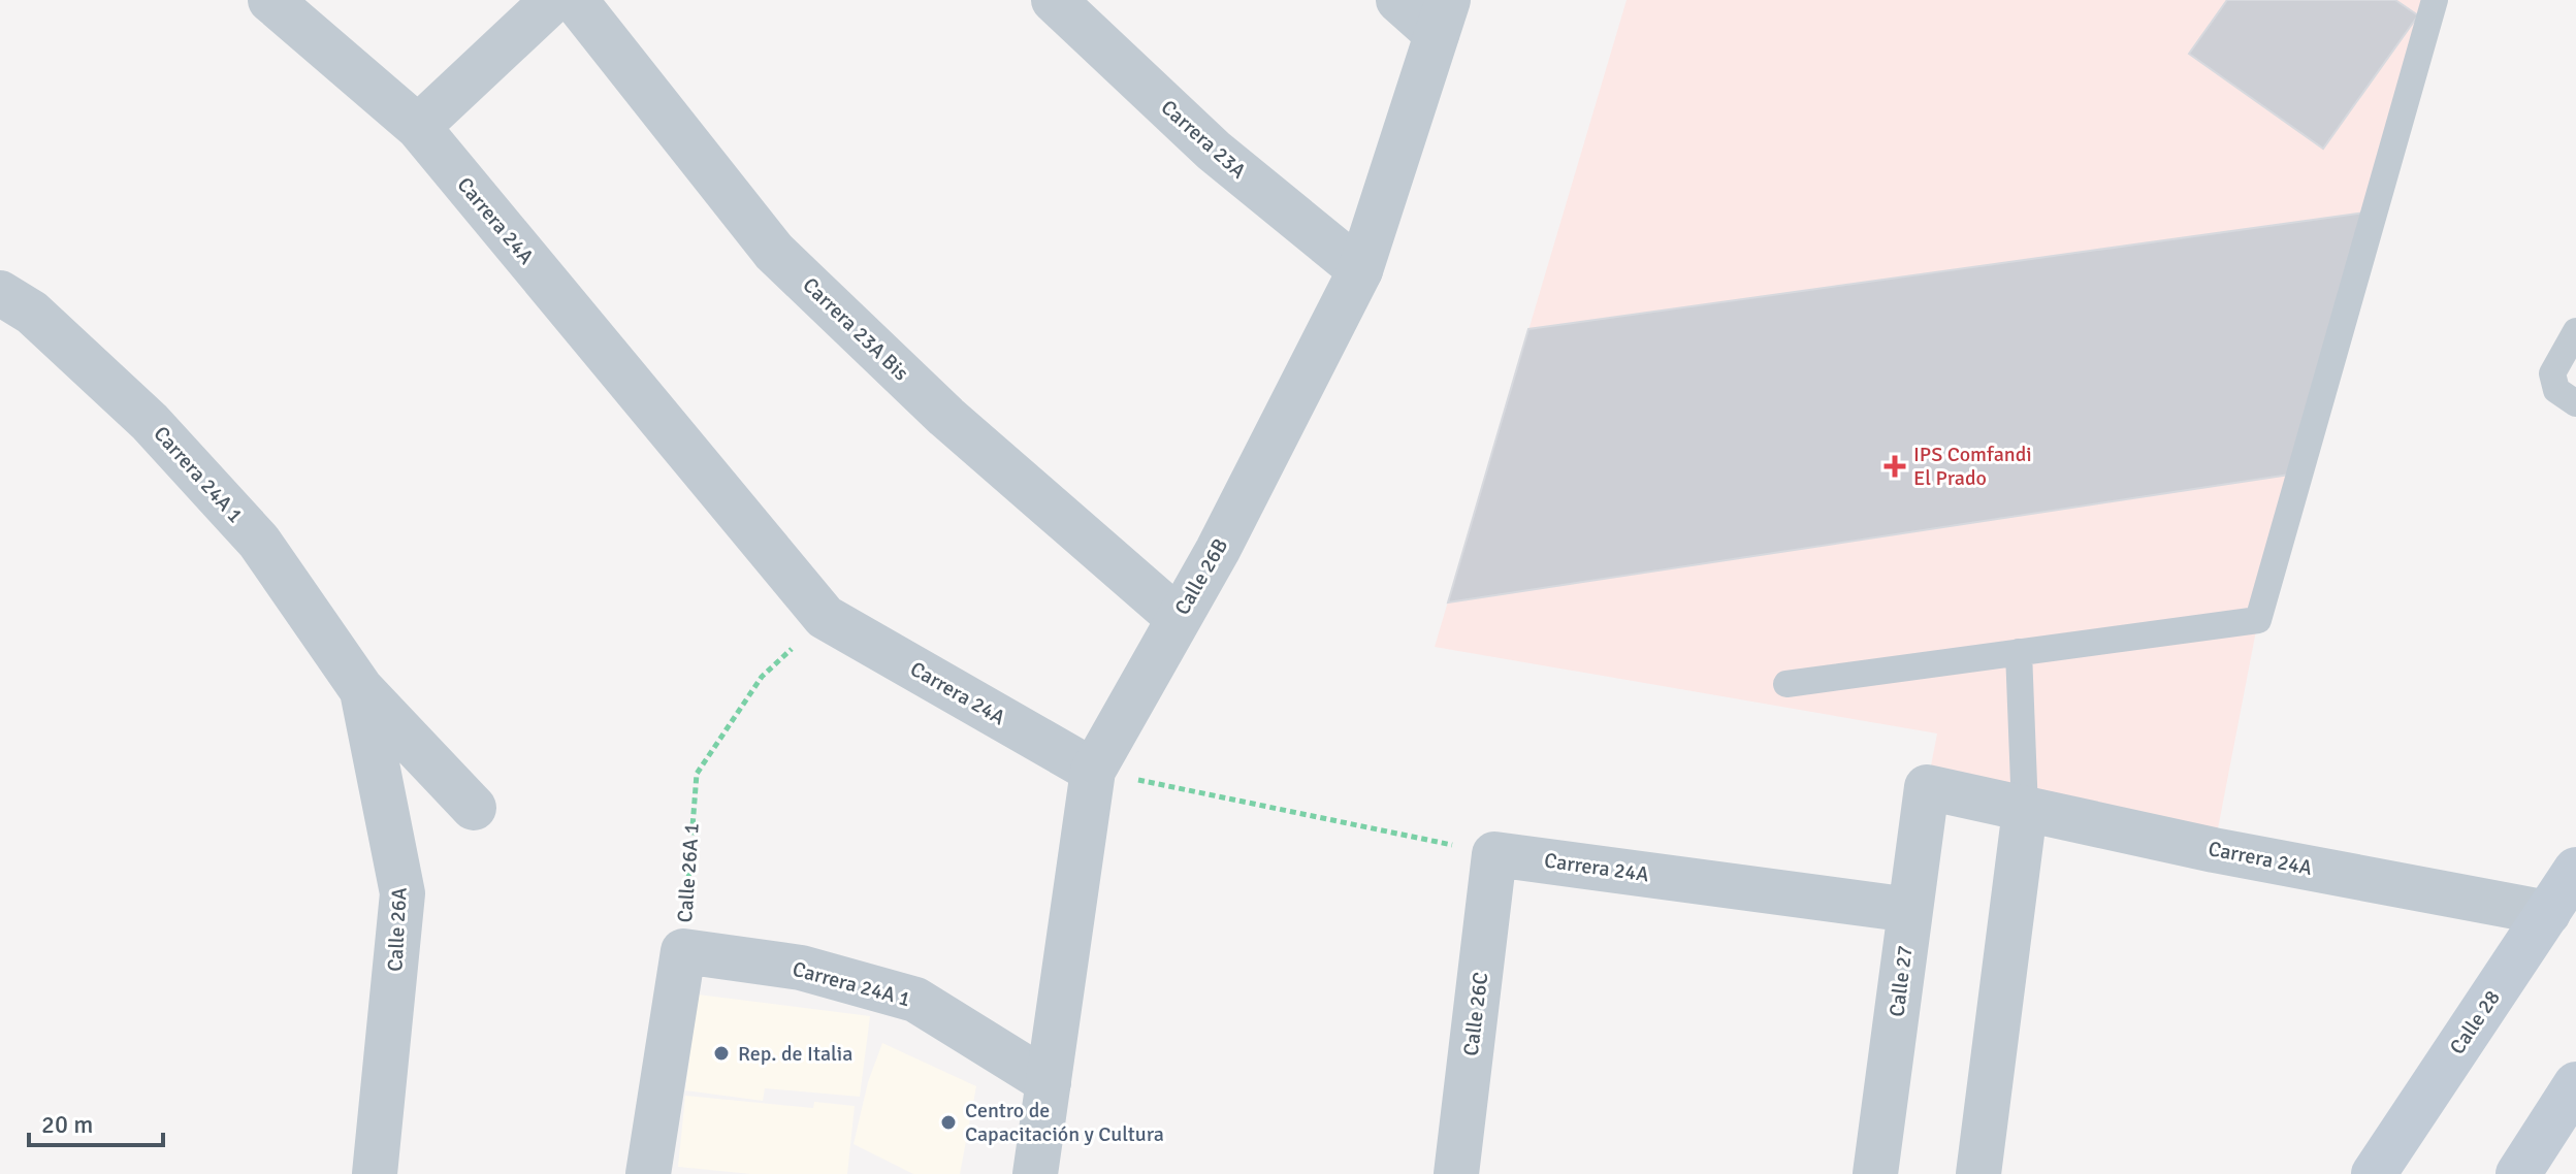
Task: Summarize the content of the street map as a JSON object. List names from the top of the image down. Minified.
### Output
{"streets":{"main road":["Calle 28"],"street":["Carrera 23A","Carrera 24A","Carrera 23A Bis","Carrera 24A 1","Calle 26B","Calle 26A 1","Calle 26A","Calle 27","Calle 26C"]},"crossings":[["Carrera 23A","Calle 26B"],["Carrera 24A","Calle 26B"],["Carrera 24A","Calle 26A 1"],["Carrera 24A","Calle 27"],["Carrera 24A","Calle 26C"],["Carrera 24A","Calle 28"],["Carrera 23A Bis","Calle 26B"],["Carrera 24A 1","Calle 26B"],["Carrera 24A 1","Calle 26A 1"],["Carrera 24A 1","Calle 26A"]],"places":{"health":["IPS Comfandi El Prado"],"other":["Rep. de Italia","Centro de Capacitación y Cultura"]},"scale_bar":"20 m"}
